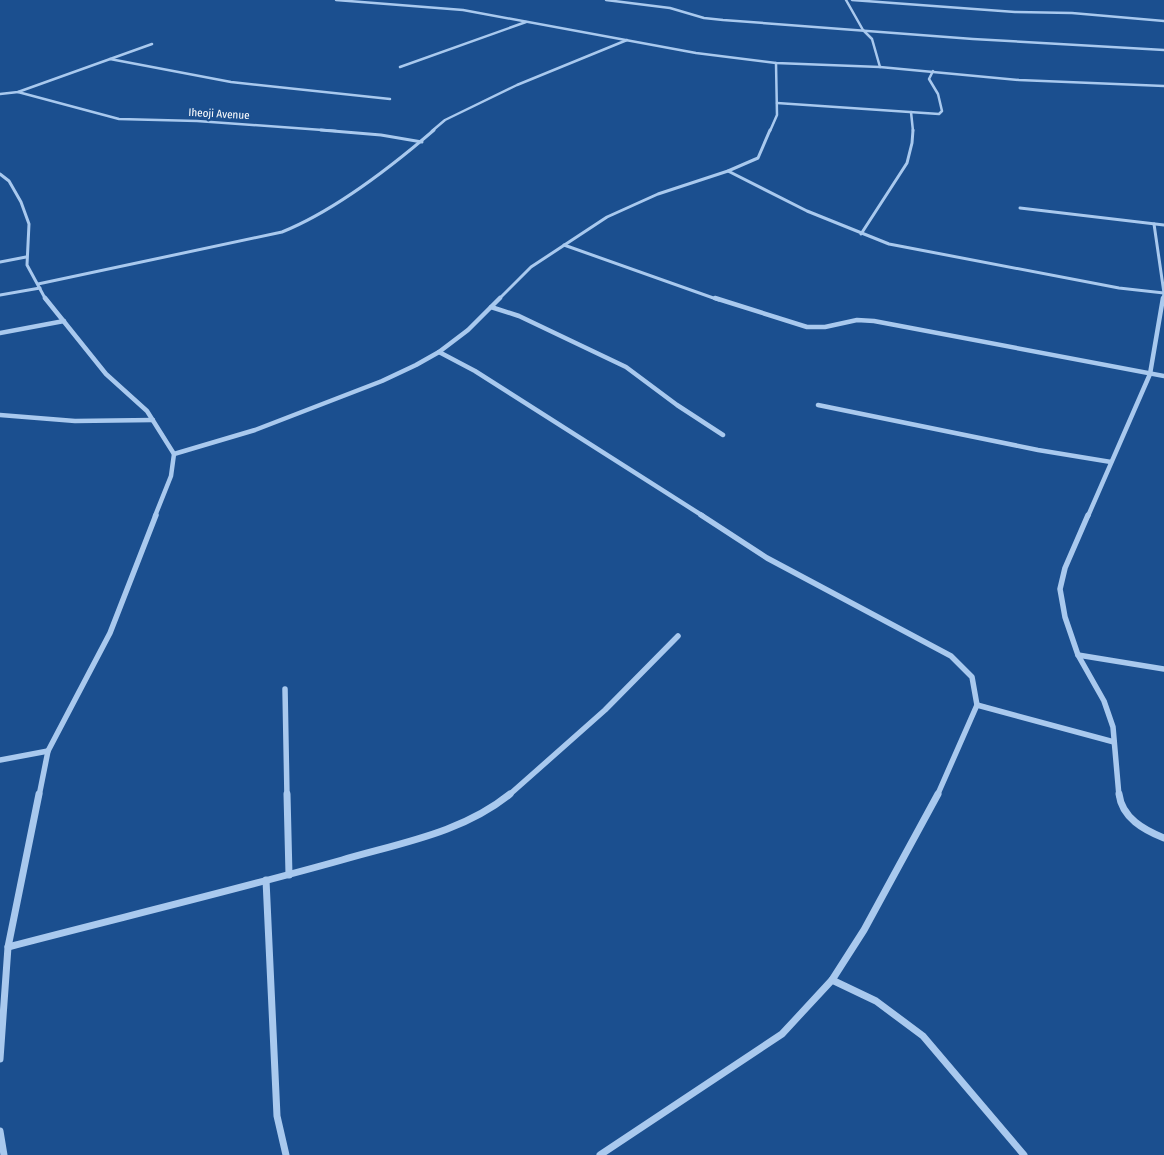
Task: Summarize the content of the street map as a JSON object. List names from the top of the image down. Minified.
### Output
{"streets":{"street":["Iheoji Avenue"]}}
